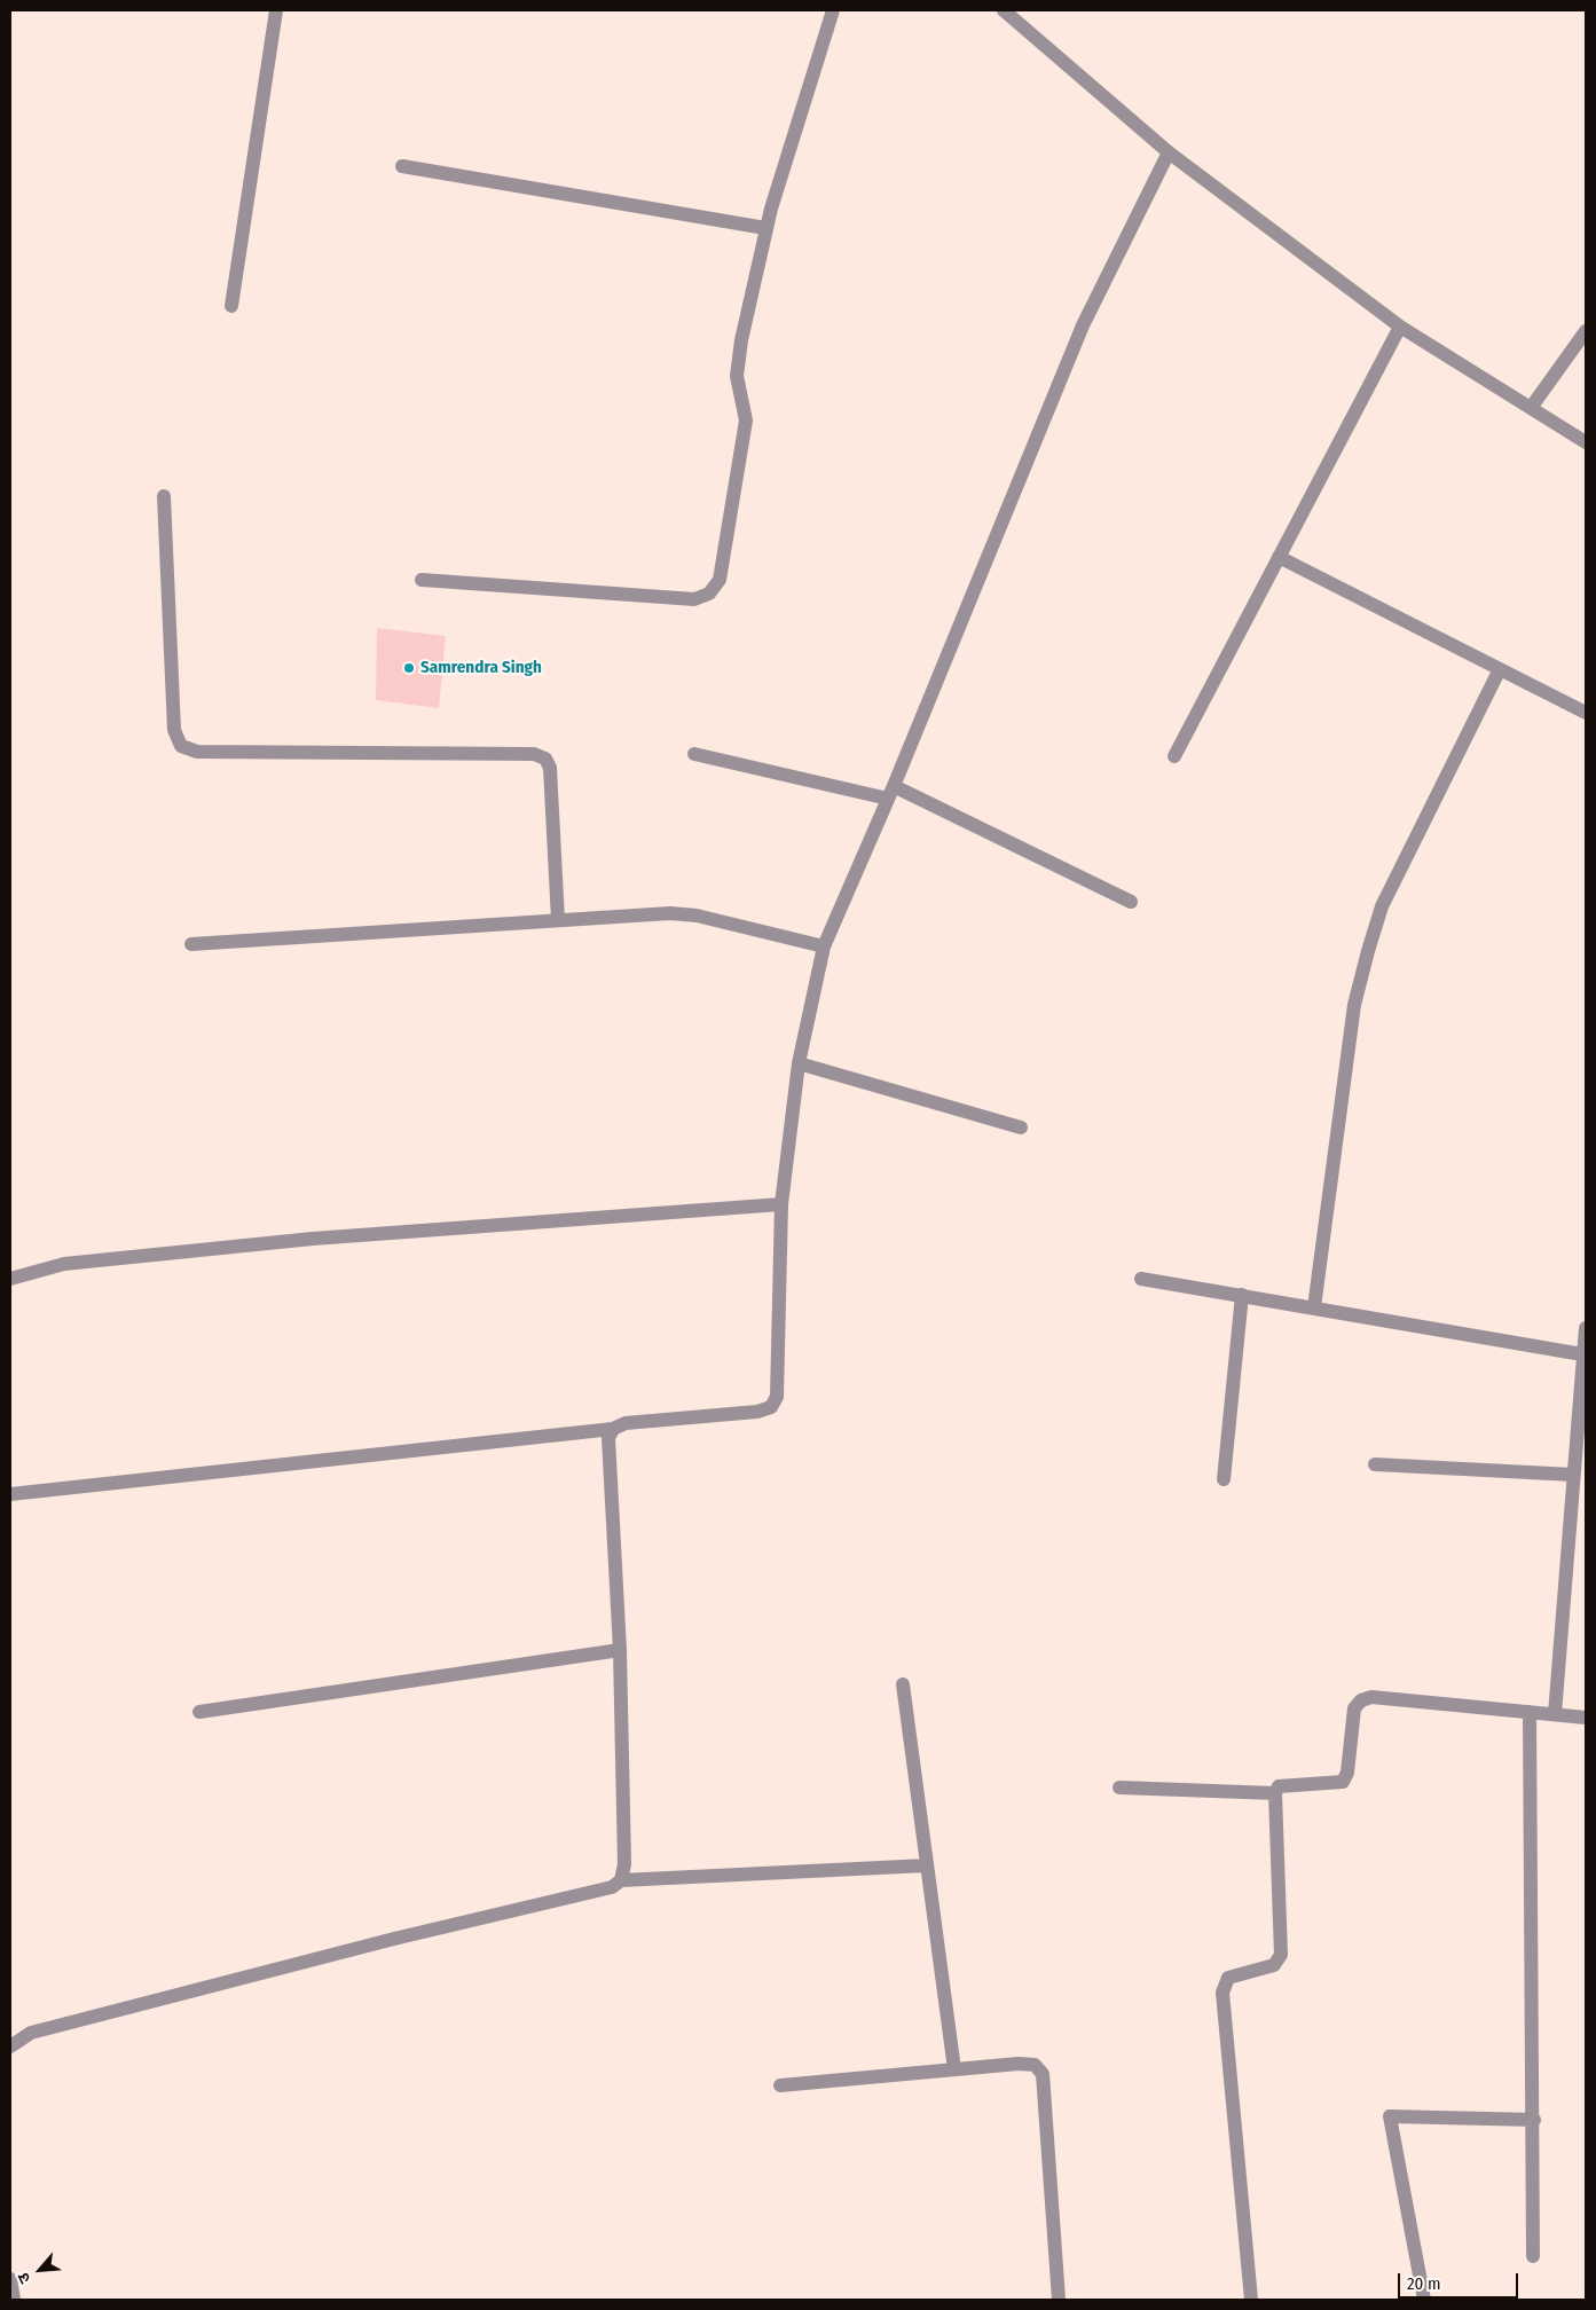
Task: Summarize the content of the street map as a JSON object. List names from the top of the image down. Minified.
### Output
{"places":["Samrendra Singh"],"scale_bar":"20 m","north":"bottom left"}
